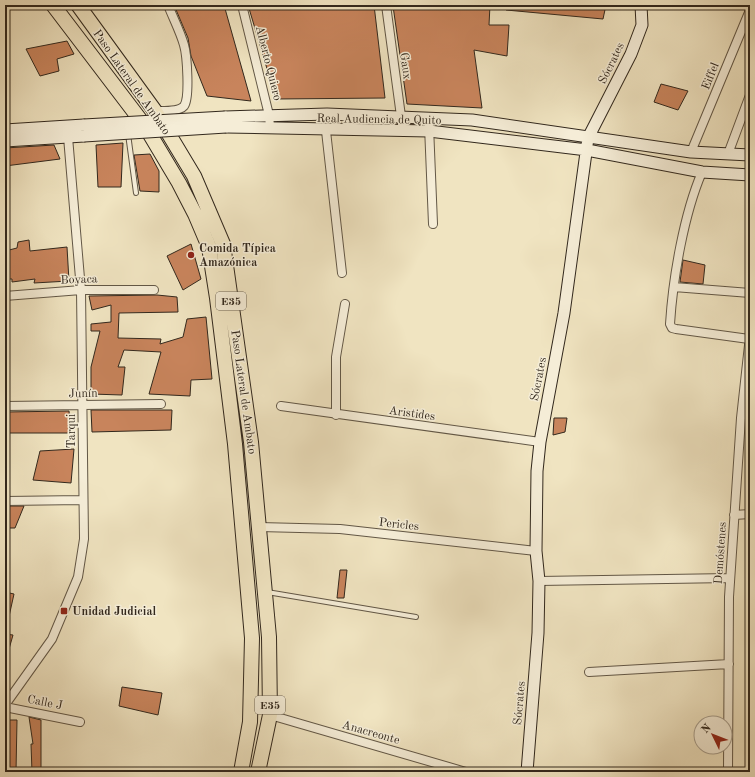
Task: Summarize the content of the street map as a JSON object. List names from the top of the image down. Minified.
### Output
{"streets":{"highway":["Paso Lateral de Ambato","E35"],"main road":["Sócrates","Real Audiencia de Quito"],"street":["Alberto Quiero","Gaux","Eiffel","Boyaca","Junín","Aristides","Tarqui","Pericles","Demóstenes","Calle J","Anacreonte"]},"crossings":[["Alberto Quiero","Real Audiencia de Quito"],["Sócrates","Real Audiencia de Quito"],["Sócrates","Aristides"],["Sócrates","Pericles"],["Gaux","Real Audiencia de Quito"],["Eiffel","Real Audiencia de Quito"],["Paso Lateral de Ambato","Pericles"],["Paso Lateral de Ambato","Anacreonte"],["Real Audiencia de Quito","Tarqui"],["Boyaca","Tarqui"],["Junín","Tarqui"],["Tarqui","Calle J"]],"places":{"other":["Comida Típica Amazónica"],"transit":["Unidad Judicial"]},"north":"top left"}
